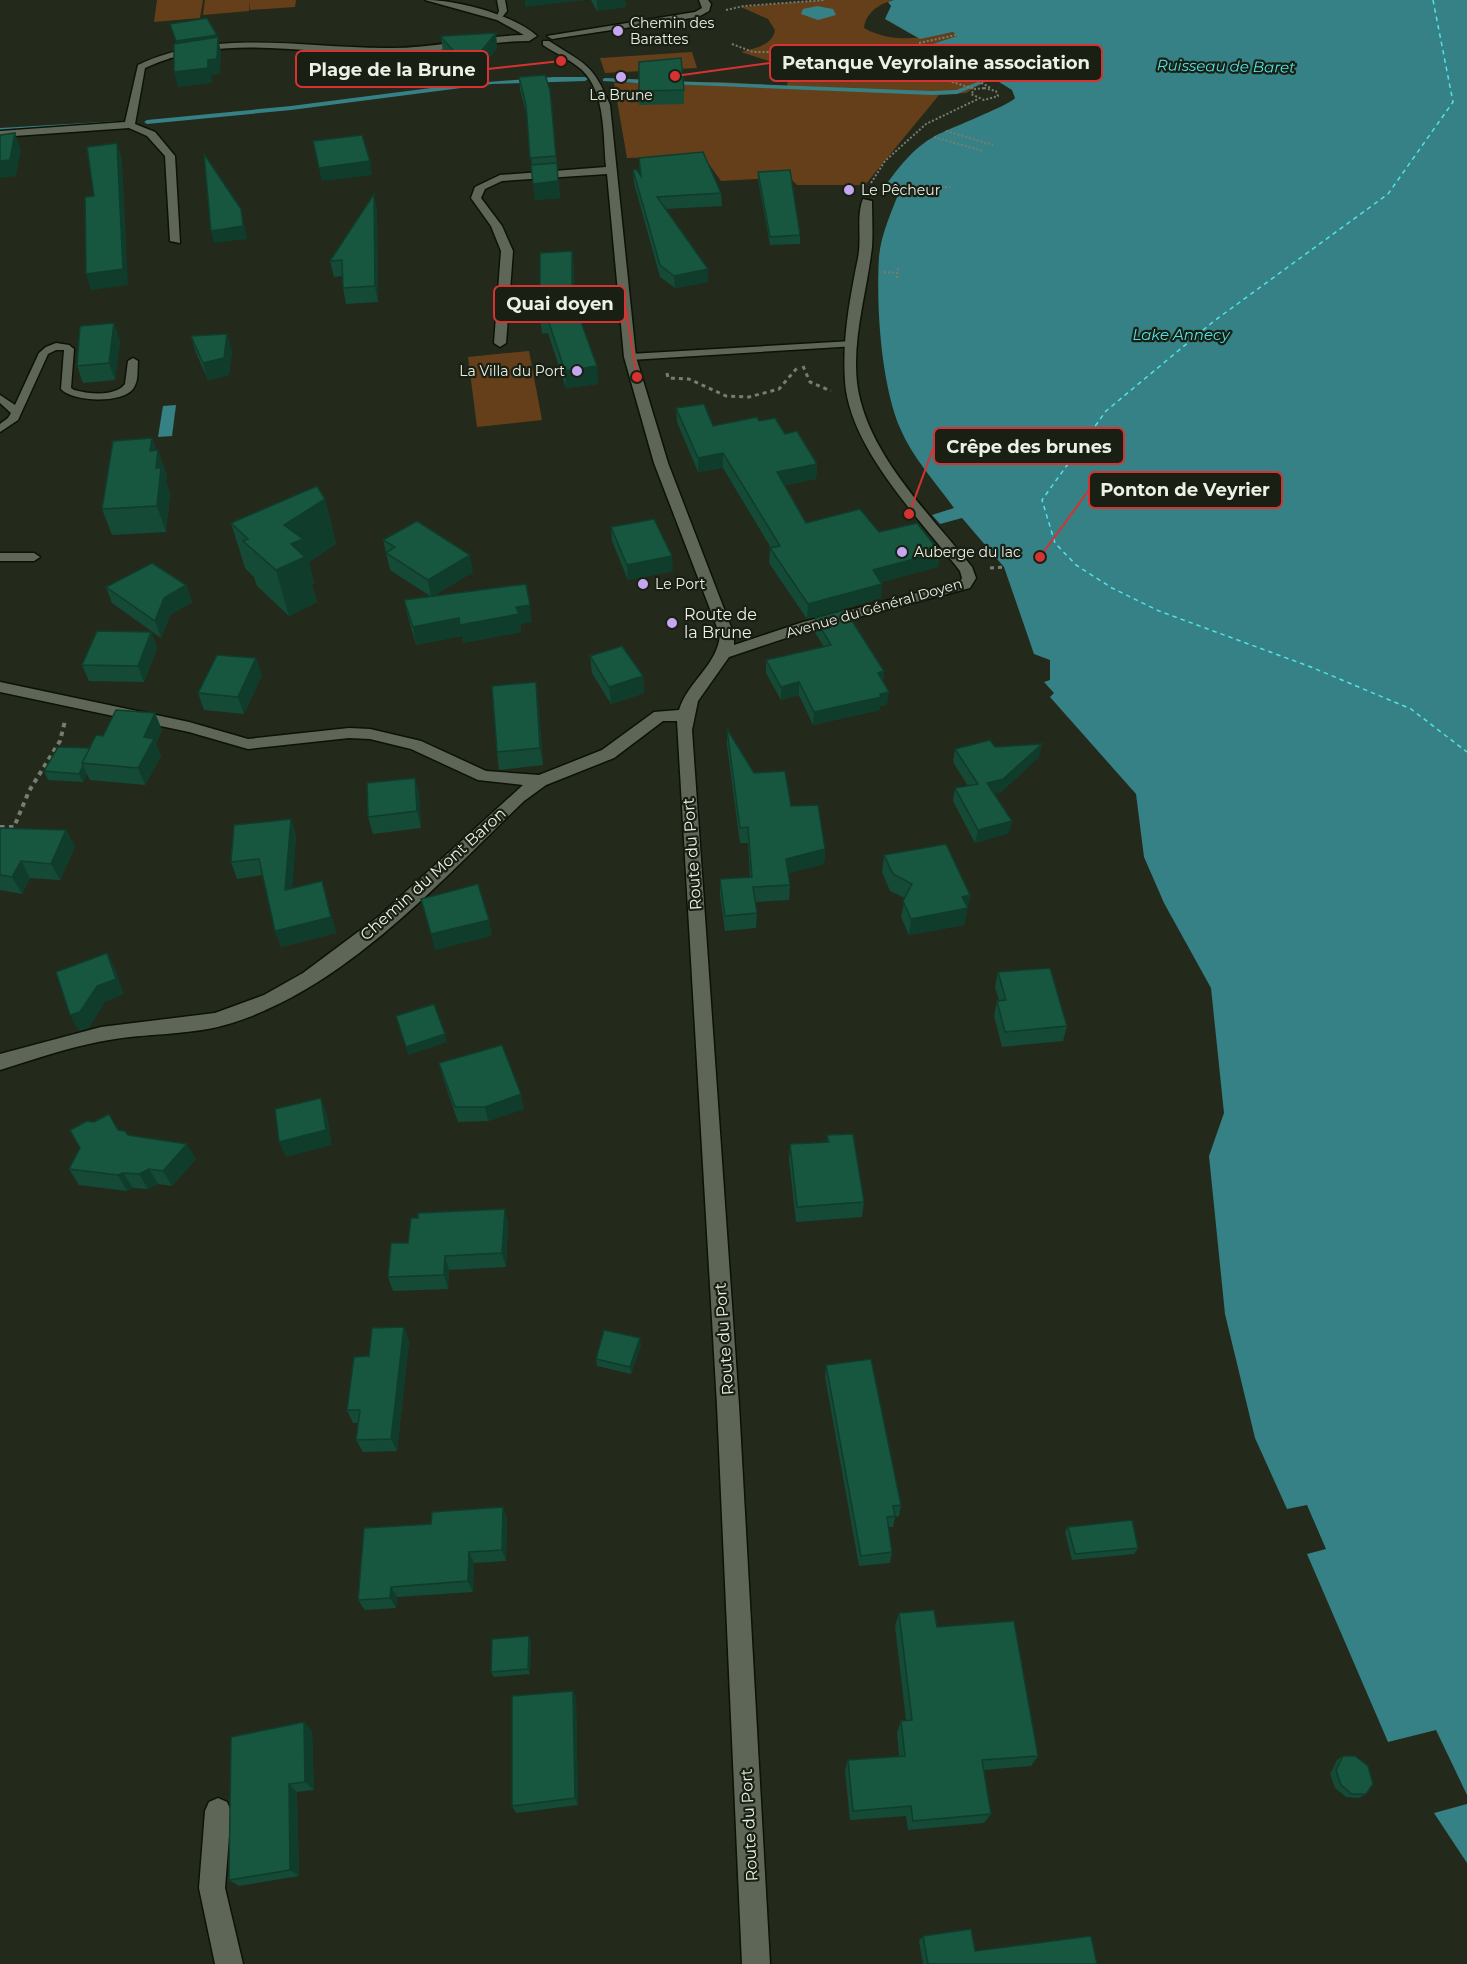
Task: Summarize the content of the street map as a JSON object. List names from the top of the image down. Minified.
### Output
{"streets":{"street":["Avenue du Général Doyen","Route du Port","Chemin du Mont Baron"]},"crossings":[["Route du Port","Chemin du Mont Baron"]],"water":["Ruisseau de Baret","Lake Annecy"],"places":["Chemin des Barattes","Plage de la Brune","Petanque Veyrolaine association","La Brune","Le Pêcheur","La Villa du Port","Quai doyen","Crêpe des brunes","Auberge du lac","Ponton de Veyrier","Le Port","Route de la Brune"]}
